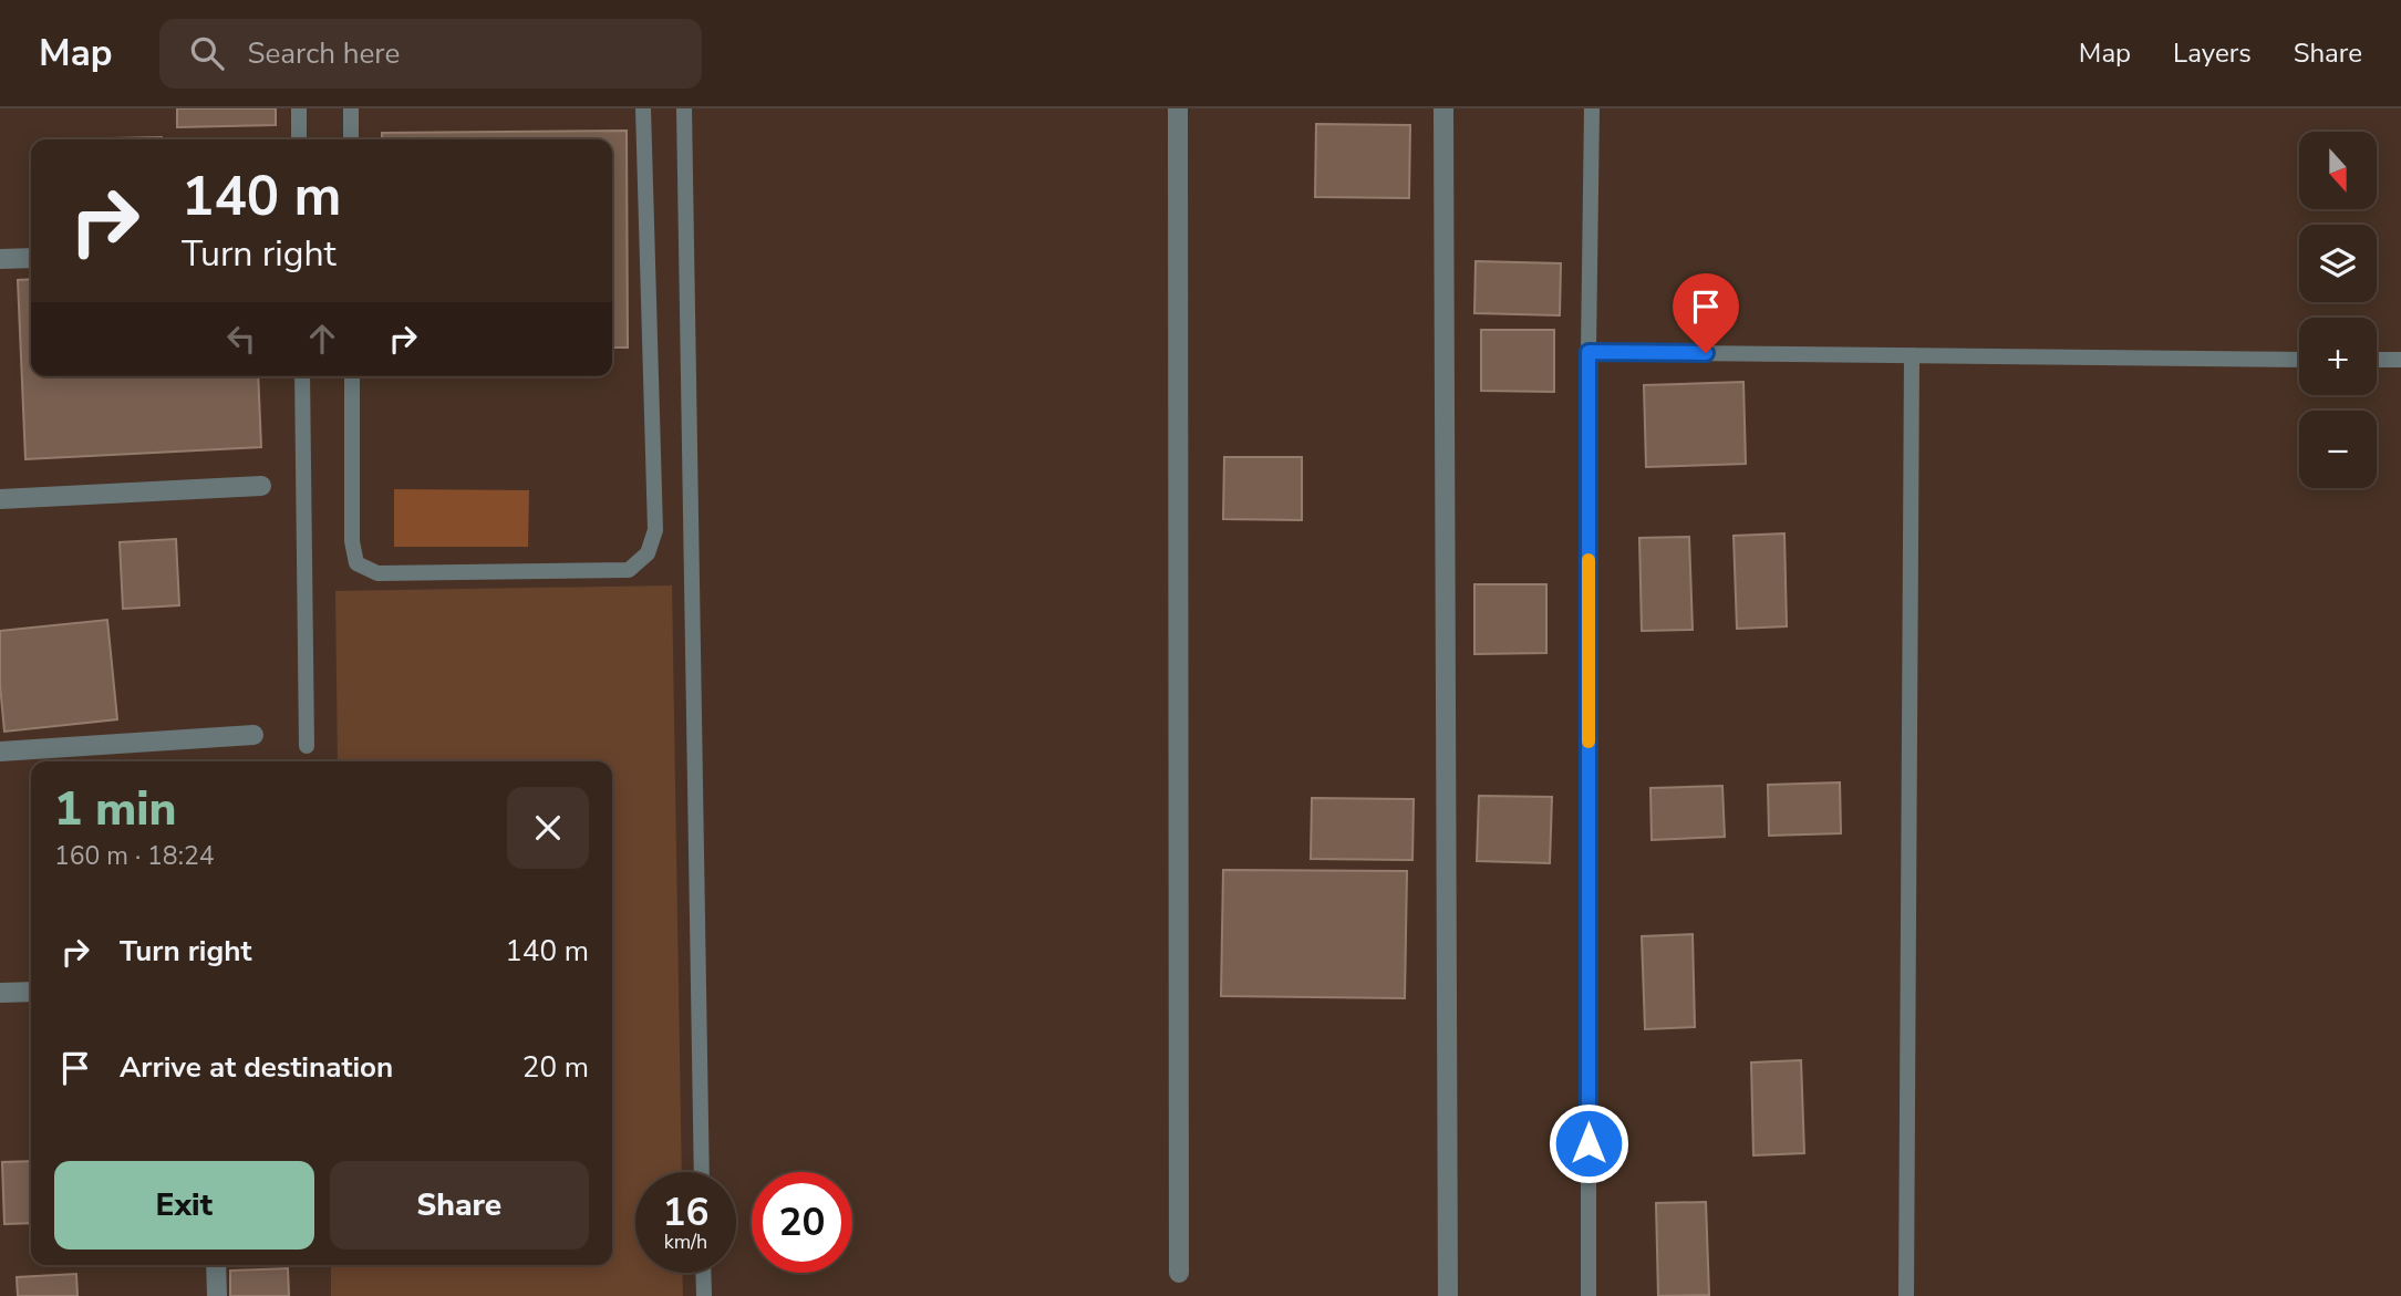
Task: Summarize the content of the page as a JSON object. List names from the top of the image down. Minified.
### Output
{"north":"bottom","page":{"header":"Map","search":"Search here","nav":["Map","Layers","Share"],"map_buttons":["+","−"],"turn":["140 m","Turn right"],"heading":["1 min","160 m · 18:24"],"list":[{"name":"Turn right","value":"140 m"},{"name":"Arrive at destination","value":"20 m"}],"buttons":["Exit","Share"],"speed":"16 km/h","limit":"20"}}
